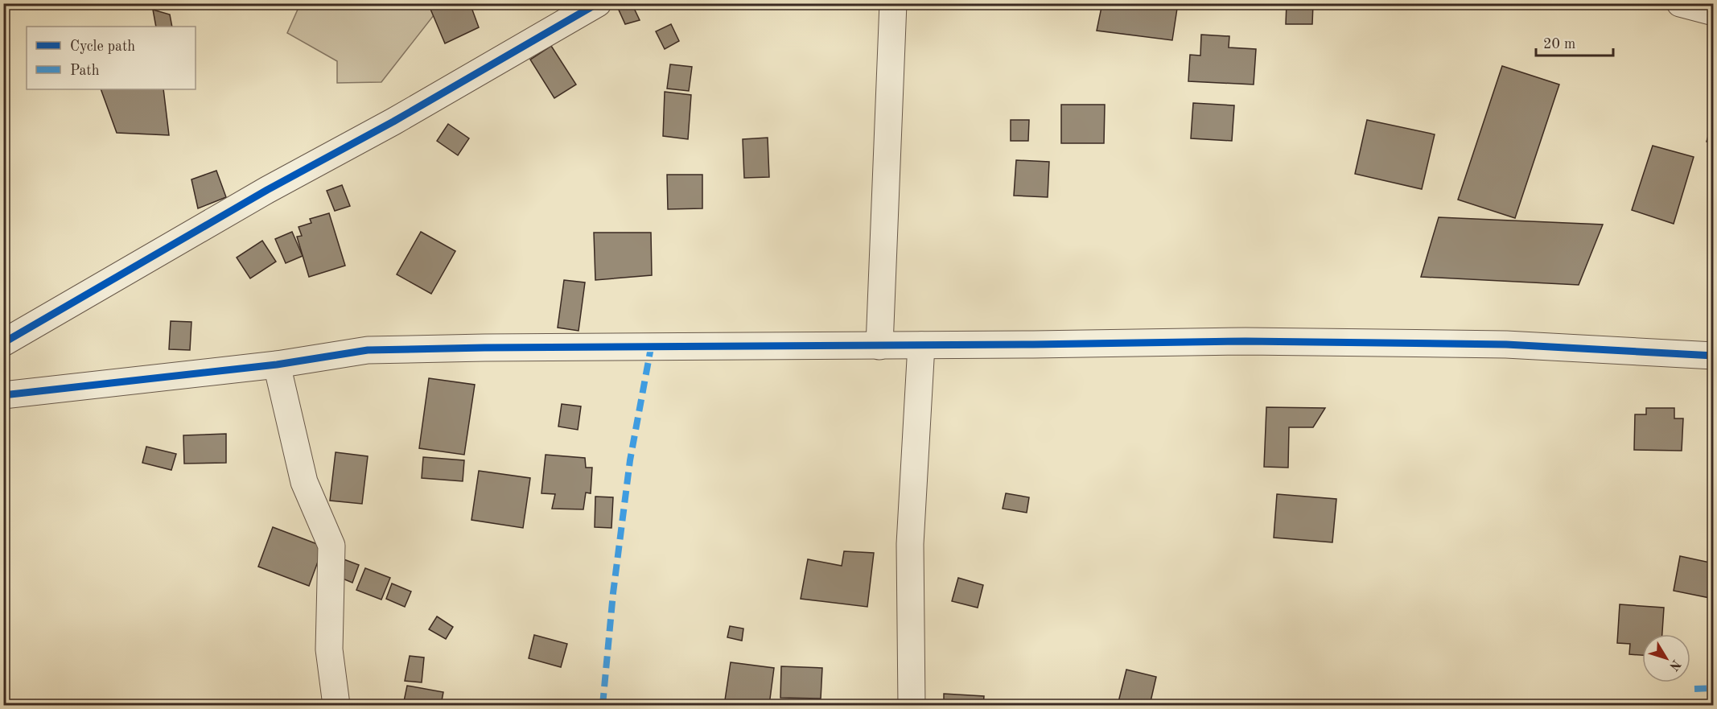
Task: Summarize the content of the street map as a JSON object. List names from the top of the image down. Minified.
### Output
{"legend":["Cycle path","Path"],"scale_bar":"20 m","north":"bottom right"}
